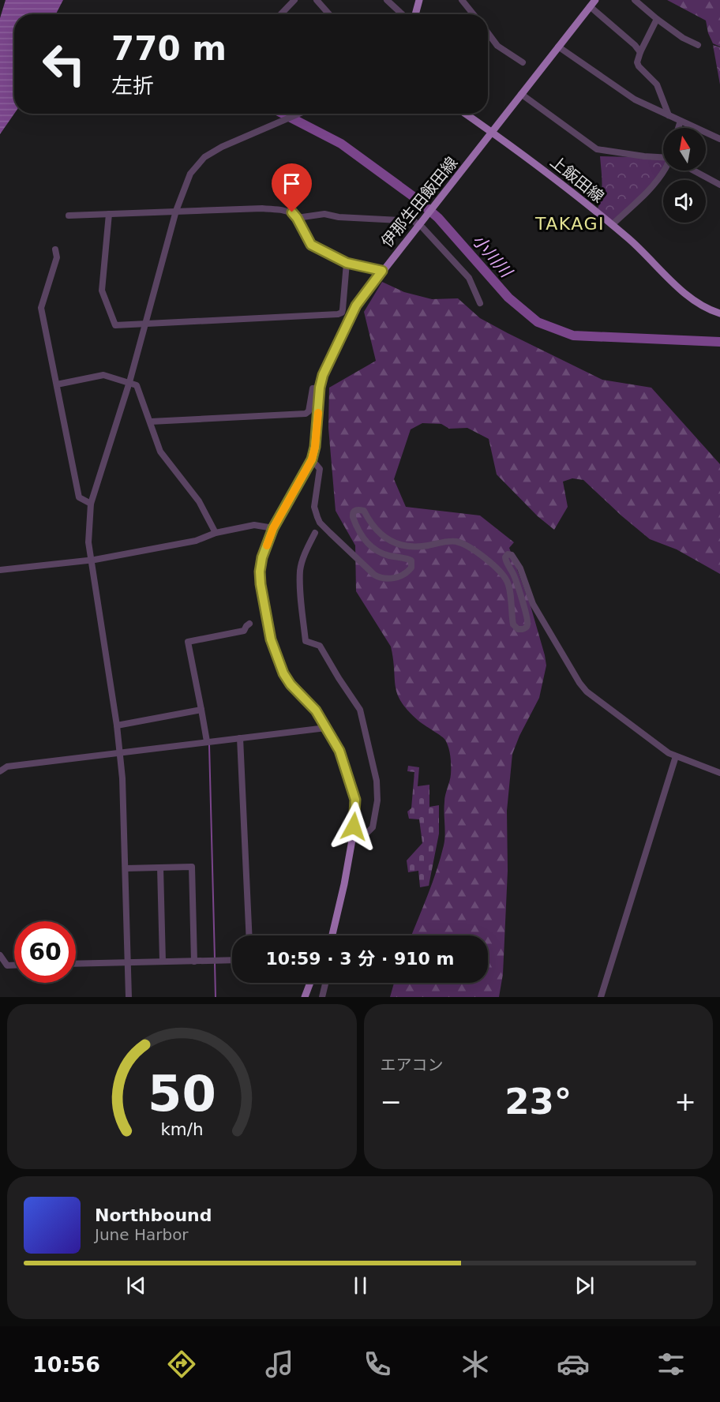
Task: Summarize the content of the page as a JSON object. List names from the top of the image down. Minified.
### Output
{"streets":{"main road":["上飯田線","伊那生田飯田線"]},"crossings":[["上飯田線","伊那生田飯田線"]],"districts":["TAKAGI"],"water":["小川川"],"north":"top","page":{"turn":["770 m","左折"],"limit":"60","trip":"10:59 · 3 分 · 910 m","tile":"エアコン","heat":["−","23°","+"],"song":["Northbound","June Harbor"],"tabs":"10:56","gauge":["50","km/h"]}}
